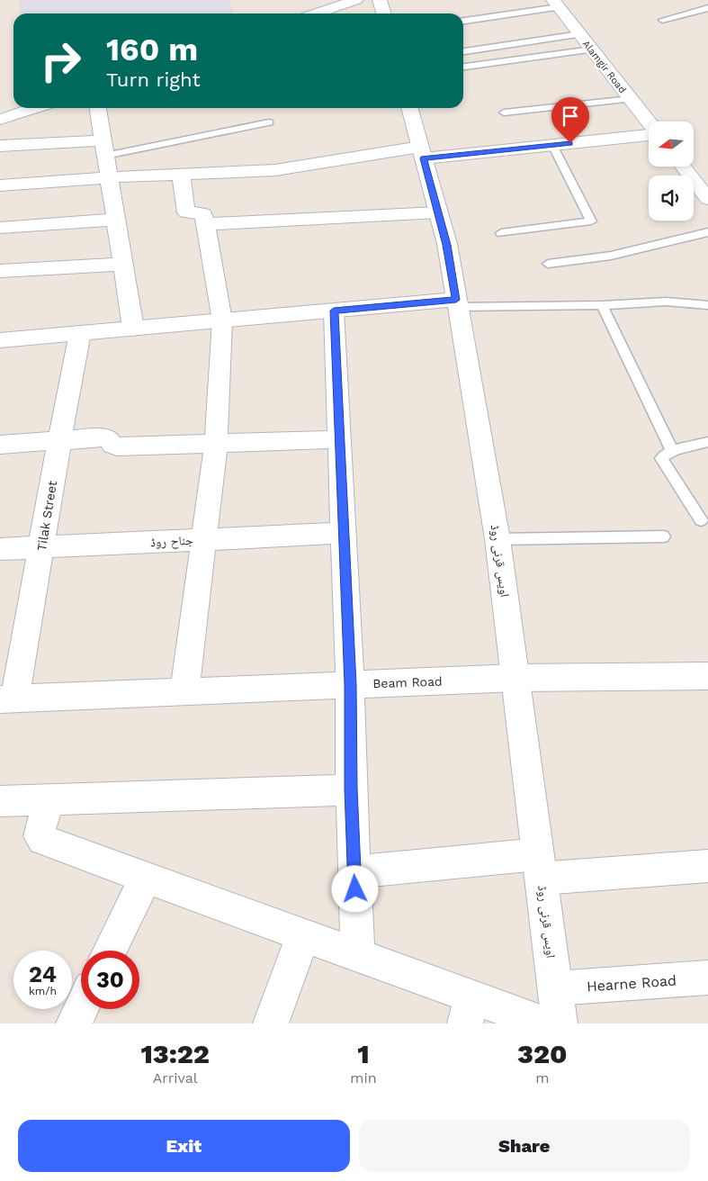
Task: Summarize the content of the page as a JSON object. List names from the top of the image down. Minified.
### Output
{"streets":{"street":["Alamgir Road","Tilak Street","جناح روڈ","اویس قرنی روڈ","Beam Road","Hearne Road"]},"crossings":[["Tilak Street","جناح روڈ"],["Tilak Street","Beam Road"],["اویس قرنی روڈ","Beam Road"],["اویس قرنی روڈ","Hearne Road"]],"north":"left","page":{"turn":["160 m","Turn right"],"speed":"24 km/h","limit":"30","eta":["13:22","Arrival","1","min","320","m"],"buttons":["Exit","Share"]}}
